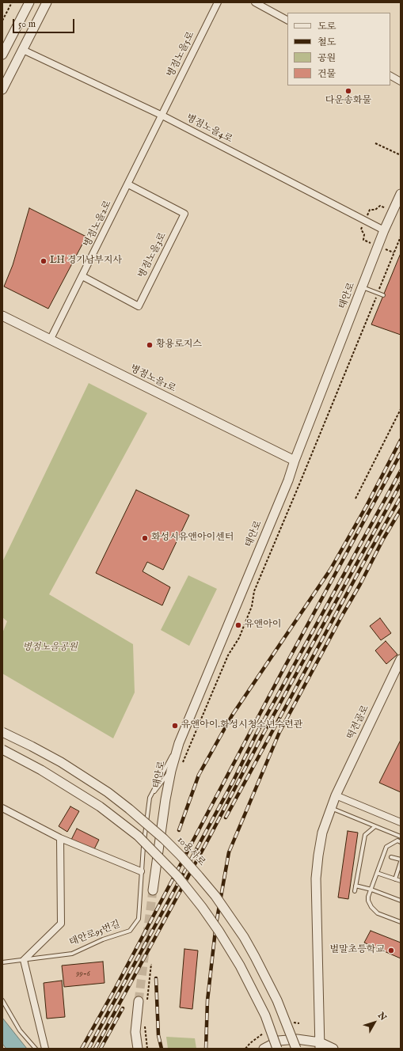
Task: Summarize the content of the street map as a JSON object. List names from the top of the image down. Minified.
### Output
{"streets":{"street":["병점노을5로","병점노을4로","병점노을2로","병점노을3로","태안로","병점노을1로","떡전골로","10용사로"],"lane":["태안로95번길"]},"crossings":[["병점노을5로","병점노을4로"],["병점노을5로","병점노을2로"],["병점노을4로","병점노을2로"],["병점노을4로","태안로"],["병점노을2로","병점노을3로"],["병점노을2로","병점노을1로"],["태안로","병점노을1로"]],"parks":["병점노을공원"],"places":["다운송화물","LH 경기남부지사","황용로지스","화성시유앤아이센터","유앤아이","유앤아이.화성시청소년수련관","벌말초등학교"],"house_numbers":["99-6"],"legend":["도로","철도","공원","건물"],"scale_bar":"50 m","north":"top right"}
